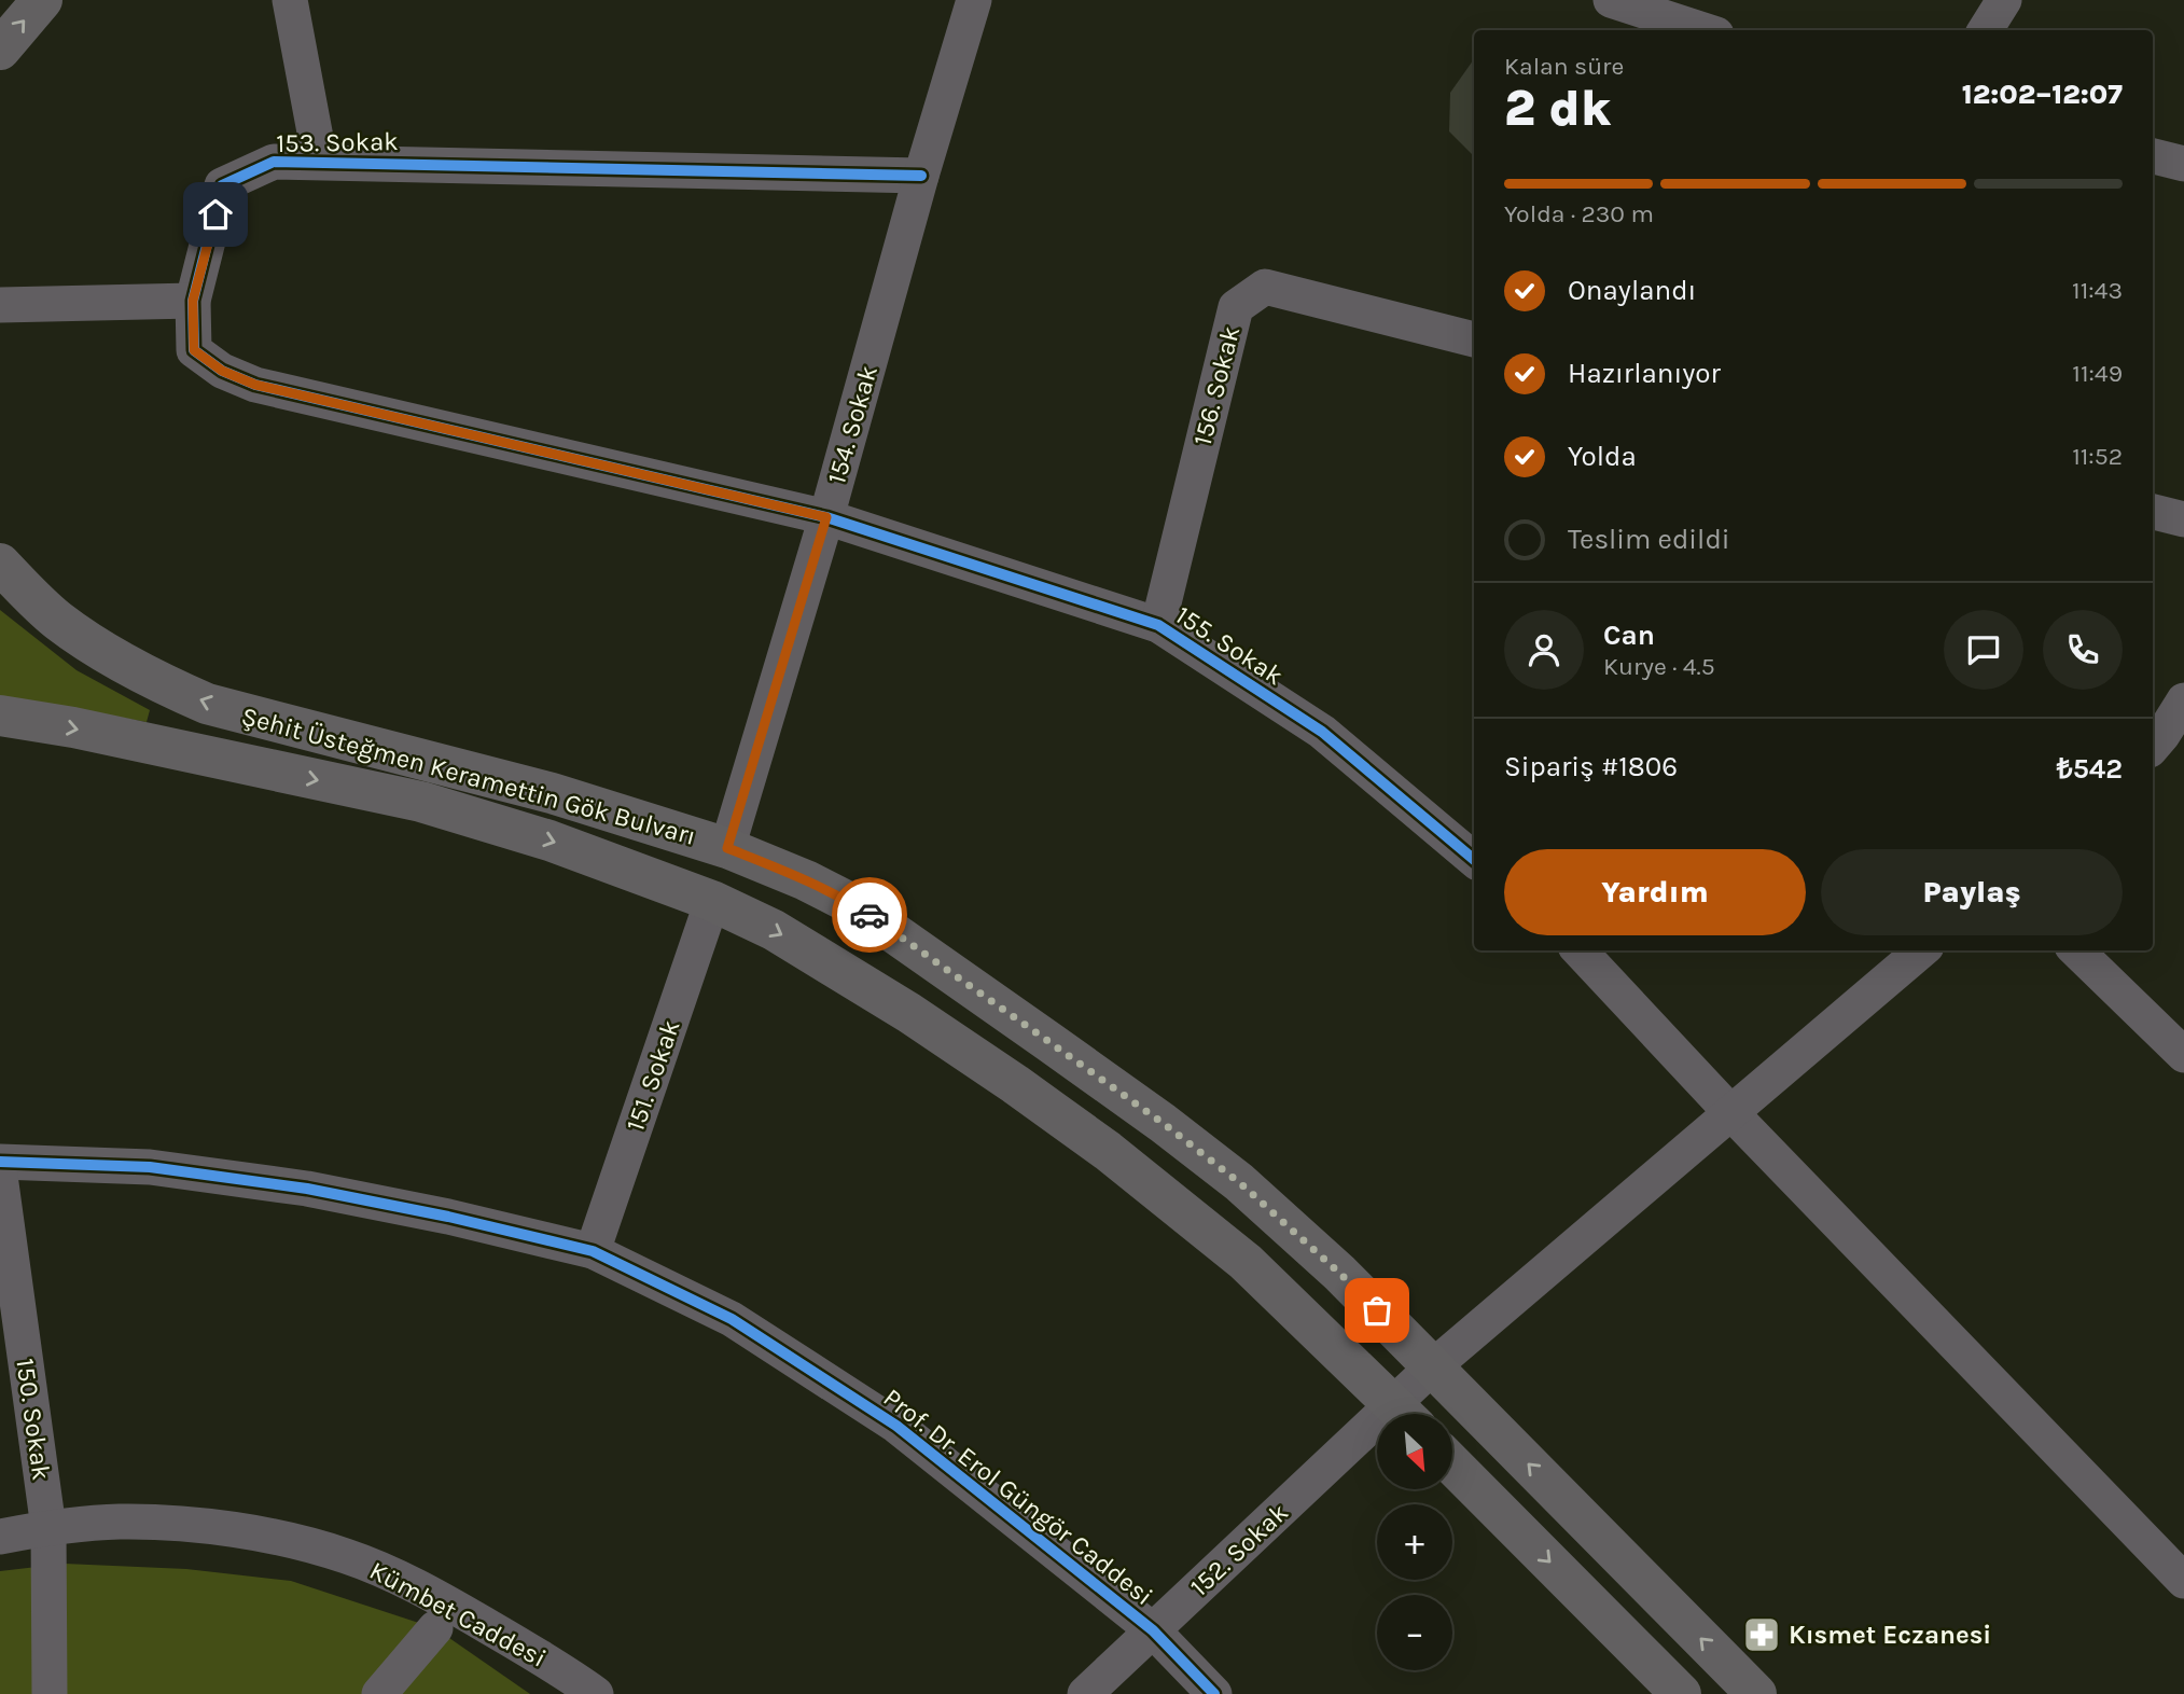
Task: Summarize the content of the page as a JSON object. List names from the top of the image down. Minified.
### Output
{"streets":{"main road":["Şehit Üsteğmen Keramettin Gök Bulvarı"],"street":["153. Sokak","156. Sokak","154. Sokak","155. Sokak","151. Sokak","150. Sokak","Prof. Dr. Erol Güngör Caddesi","152. Sokak","Kümbet Caddesi"]},"crossings":[["153. Sokak","154. Sokak"],["153. Sokak","155. Sokak"],["156. Sokak","155. Sokak"],["154. Sokak","155. Sokak"],["154. Sokak","Şehit Üsteğmen Keramettin Gök Bulvarı"],["Şehit Üsteğmen Keramettin Gök Bulvarı","151. Sokak"],["Şehit Üsteğmen Keramettin Gök Bulvarı","152. Sokak"],["151. Sokak","Prof. Dr. Erol Güngör Caddesi"],["150. Sokak","Kümbet Caddesi"],["Prof. Dr. Erol Güngör Caddesi","152. Sokak"]],"places":{"pharmacy":["Kısmet Eczanesi"]},"north":"bottom right","page":{"heading":["2 dk","Kalan süre","12:02–12:07"],"panel":["Can","Kurye · 4.5","Sipariş #1806","₺542"],"bar":"Yolda · 230 m","list":[["Onaylandı","11:43"],["Hazırlanıyor","11:49"],["Yolda","11:52"],"Teslim edildi"],"buttons":["Yardım","Paylaş"],"map_buttons":["+","−"]}}
